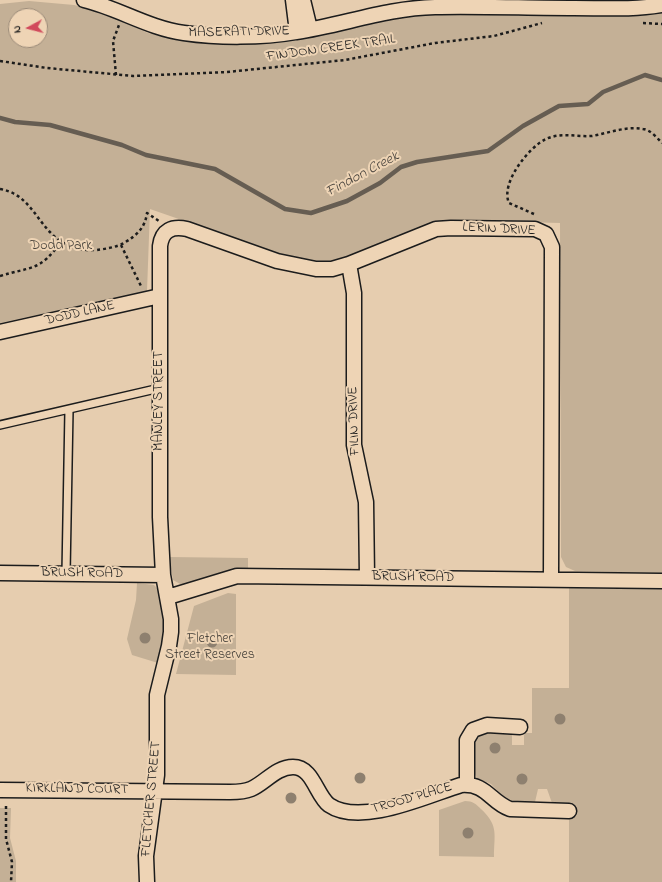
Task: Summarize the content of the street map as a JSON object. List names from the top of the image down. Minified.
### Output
{"streets":{"street":["MASERATI DRIVE","LERIN DRIVE","DODD LANE","MANLEY STREET","FILIN DRIVE","BRUSH ROAD","KIRKLAND COURT","FLETCHER STREET","TROOD PLACE"],"path":["FINDON CREEK TRAIL"]},"crossings":[["LERIN DRIVE","MANLEY STREET"],["LERIN DRIVE","FILIN DRIVE"],["LERIN DRIVE","BRUSH ROAD"],["DODD LANE","MANLEY STREET"],["MANLEY STREET","BRUSH ROAD"],["MANLEY STREET","FLETCHER STREET"],["FILIN DRIVE","BRUSH ROAD"],["BRUSH ROAD","FLETCHER STREET"],["KIRKLAND COURT","FLETCHER STREET"],["KIRKLAND COURT","TROOD PLACE"],["FLETCHER STREET","TROOD PLACE"]],"water":["Findon Creek"],"parks":["Dodd Park","Fletcher Street Reserves"],"north":"left"}
